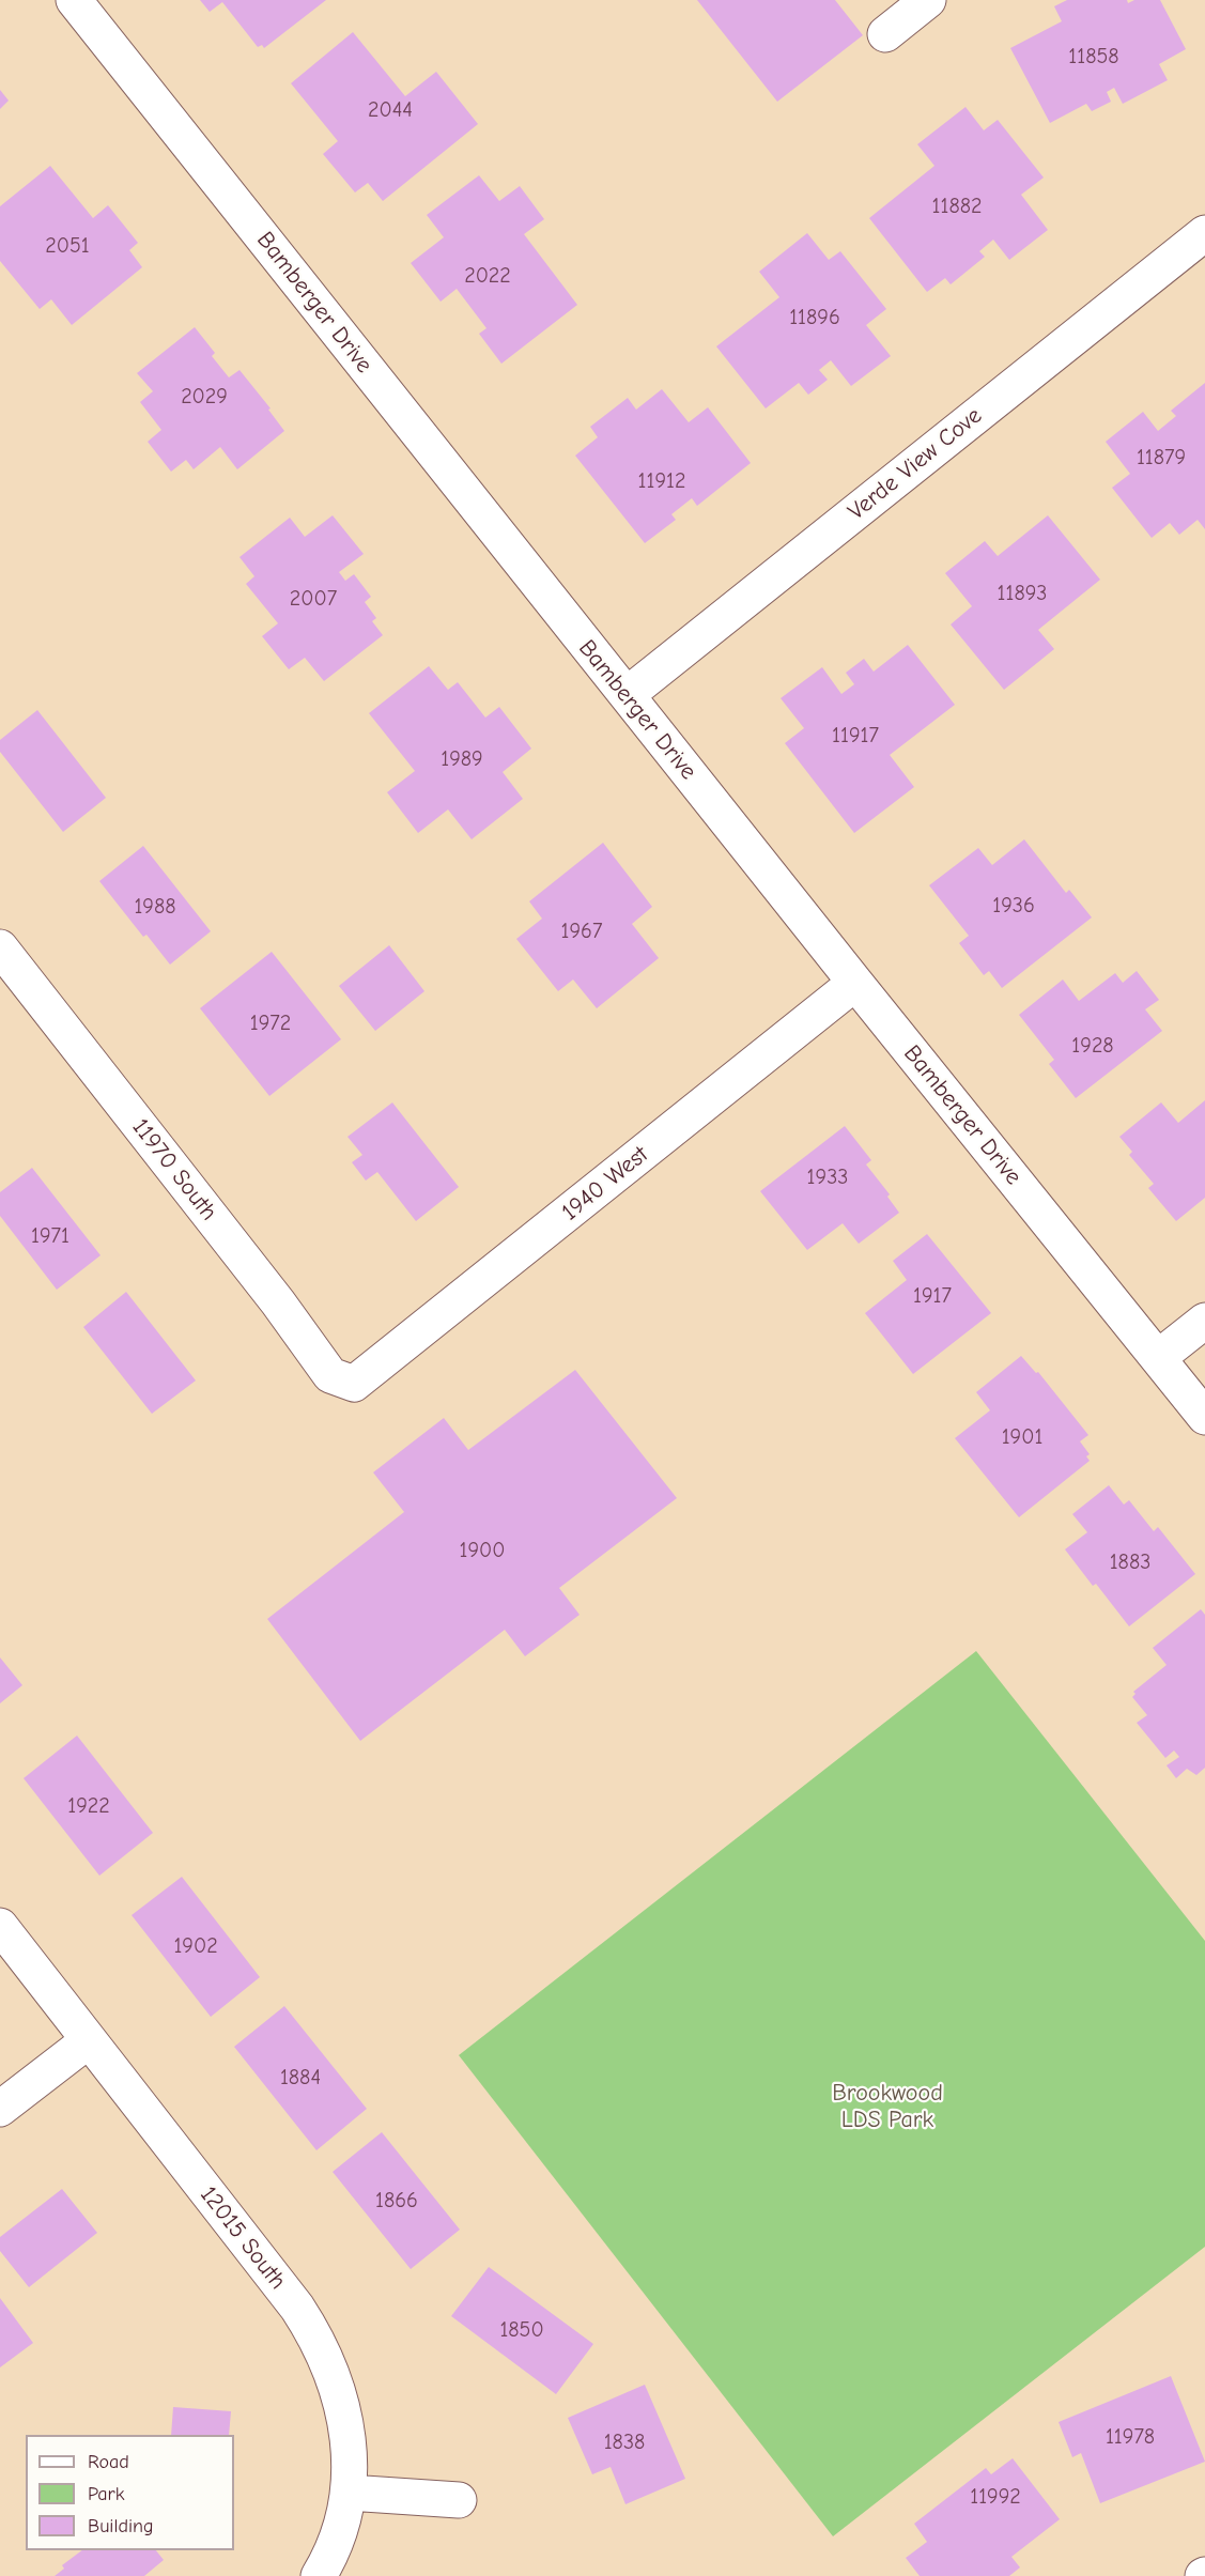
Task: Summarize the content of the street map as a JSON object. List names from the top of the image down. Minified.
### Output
{"streets":{"street":["Bamberger Drive","Verde View Cove","11970 South","1940 West","12015 South"]},"crossings":[["Bamberger Drive","Verde View Cove"],["Bamberger Drive","1940 West"],["11970 South","1940 West"]],"parks":["Brookwood LDS Park"],"house_numbers":["11858","2044","11882","2051","2022","11896","2029","11879","11912","11893","2007","11917","1989","1936","1988","1967","1972","1928","1933","1971","1917","1901","1900","1883","1922","1902","1884","1866","1850","11978","1838","11992"],"legend":["Road","Park","Building"]}
